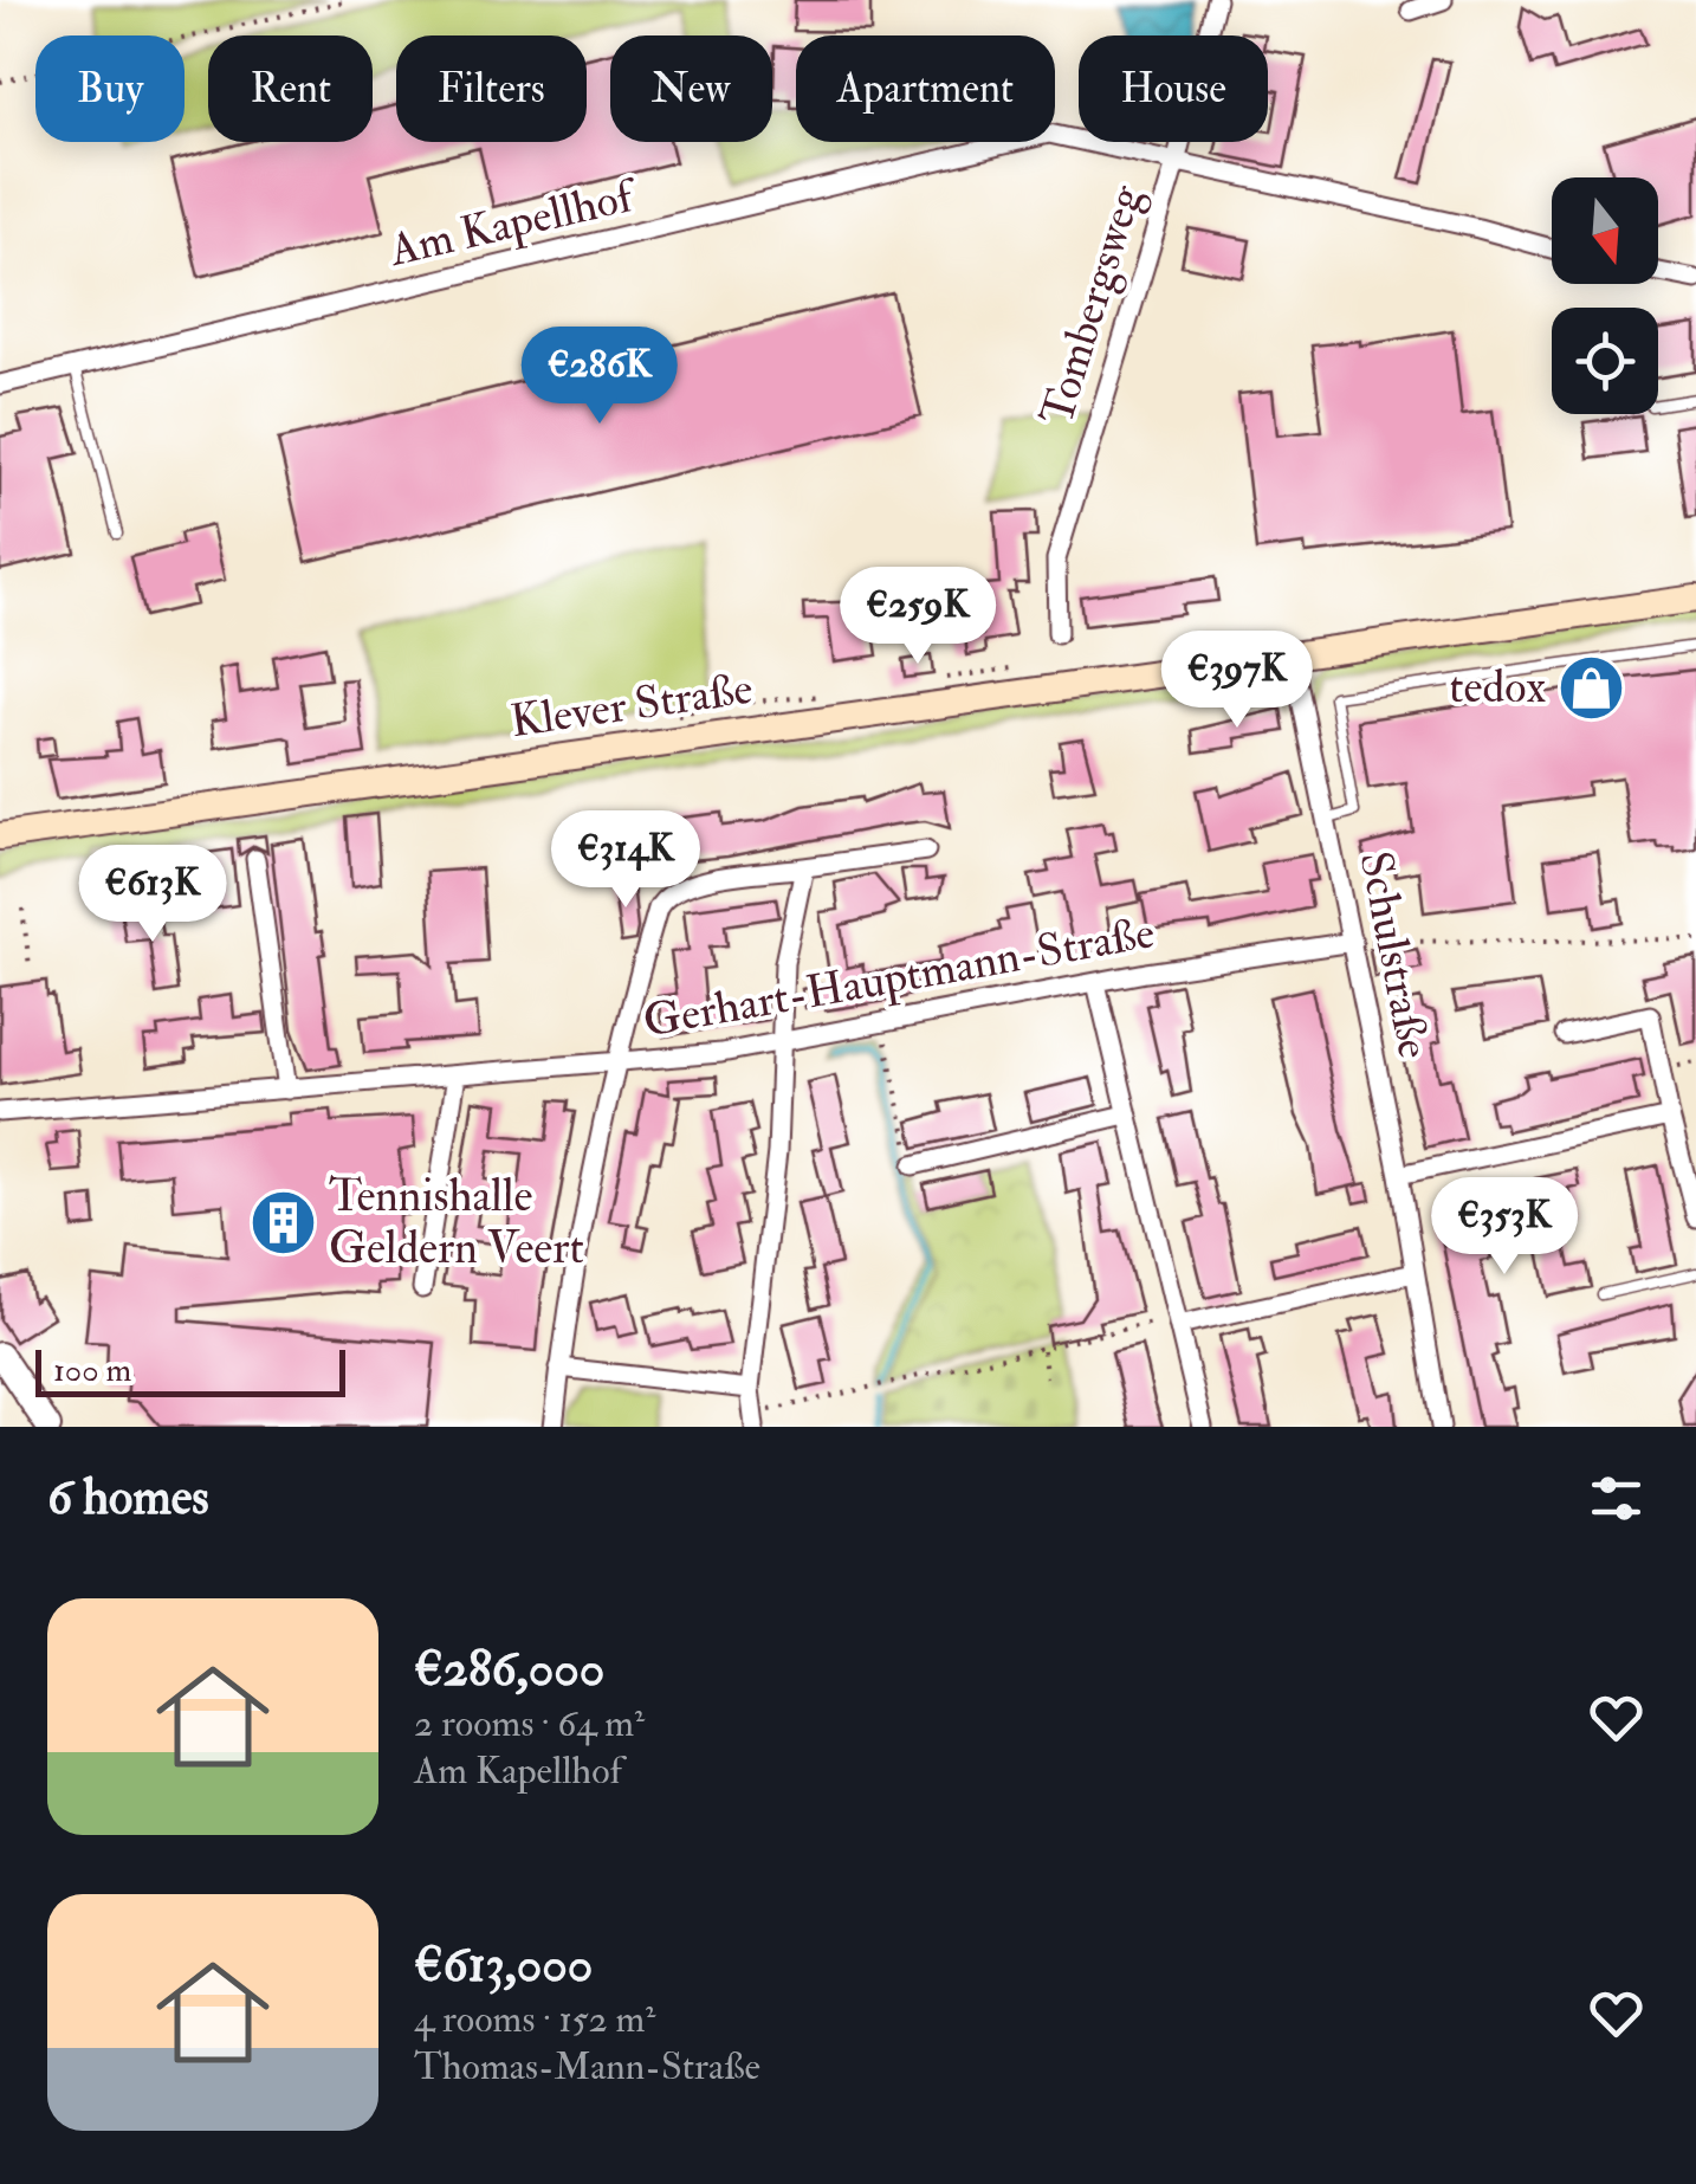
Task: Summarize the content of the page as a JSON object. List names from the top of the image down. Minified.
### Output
{"streets":{"main road":["Klever Straße"],"street":["Am Kapellhof","Tombergsweg","Schulstraße","Gerhart-Hauptmann-Straße"]},"crossings":[["Am Kapellhof","Tombergsweg"],["Klever Straße","Schulstraße"],["Schulstraße","Gerhart-Hauptmann-Straße"]],"places":{"shop":["tedox"],"building":["Tennishalle Geldern Veert"]},"scale_bar":"100 m","north":"bottom","page":{"chip":["Buy","Rent","Filters","New","Apartment","House"],"price":["€286K","€259K","€397K","€314K","€613K","€353K"],"scale":"100 m","heading":"6 homes","list":[{"name":"€286,000","note":"2 rooms · 64 m² · Am Kapellhof"},{"name":"€613,000","note":"4 rooms · 152 m² · Thomas-Mann-Straße"}]}}
